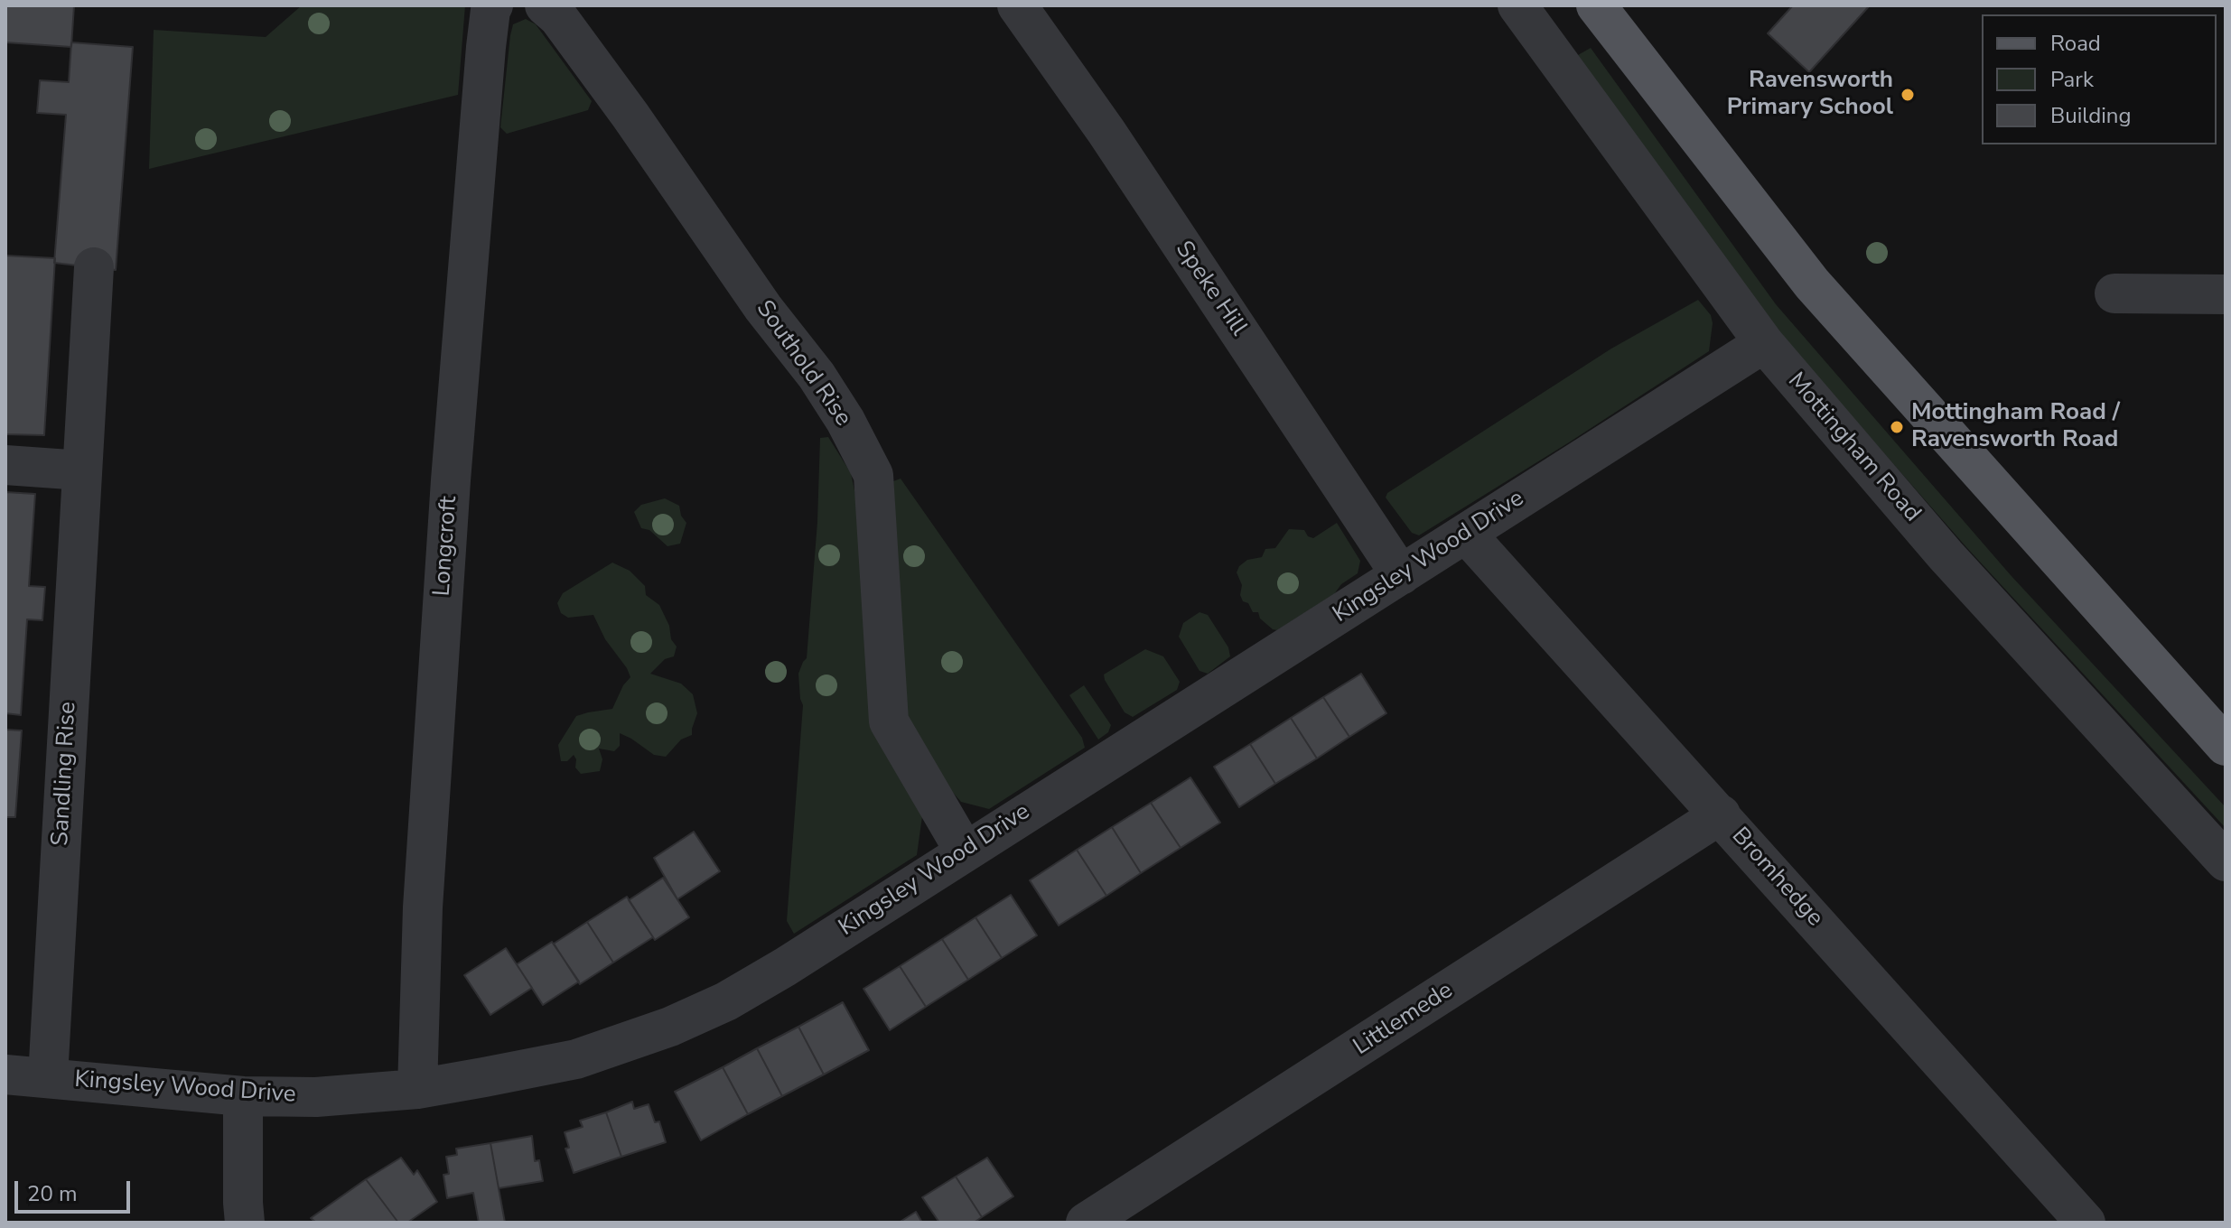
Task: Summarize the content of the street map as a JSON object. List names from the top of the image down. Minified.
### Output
{"streets":{"street":["Speke Hill","Southold Rise","Mottingham Road","Longcroft","Kingsley Wood Drive","Sandling Rise","Bromhedge","Littlemede"]},"crossings":[["Speke Hill","Kingsley Wood Drive"],["Southold Rise","Kingsley Wood Drive"],["Mottingham Road","Kingsley Wood Drive"],["Longcroft","Kingsley Wood Drive"],["Kingsley Wood Drive","Sandling Rise"],["Kingsley Wood Drive","Bromhedge"],["Bromhedge","Littlemede"]],"places":["Ravensworth Primary School","Mottingham Road / Ravensworth Road"],"legend":["Road","Park","Building"],"scale_bar":"20 m"}
